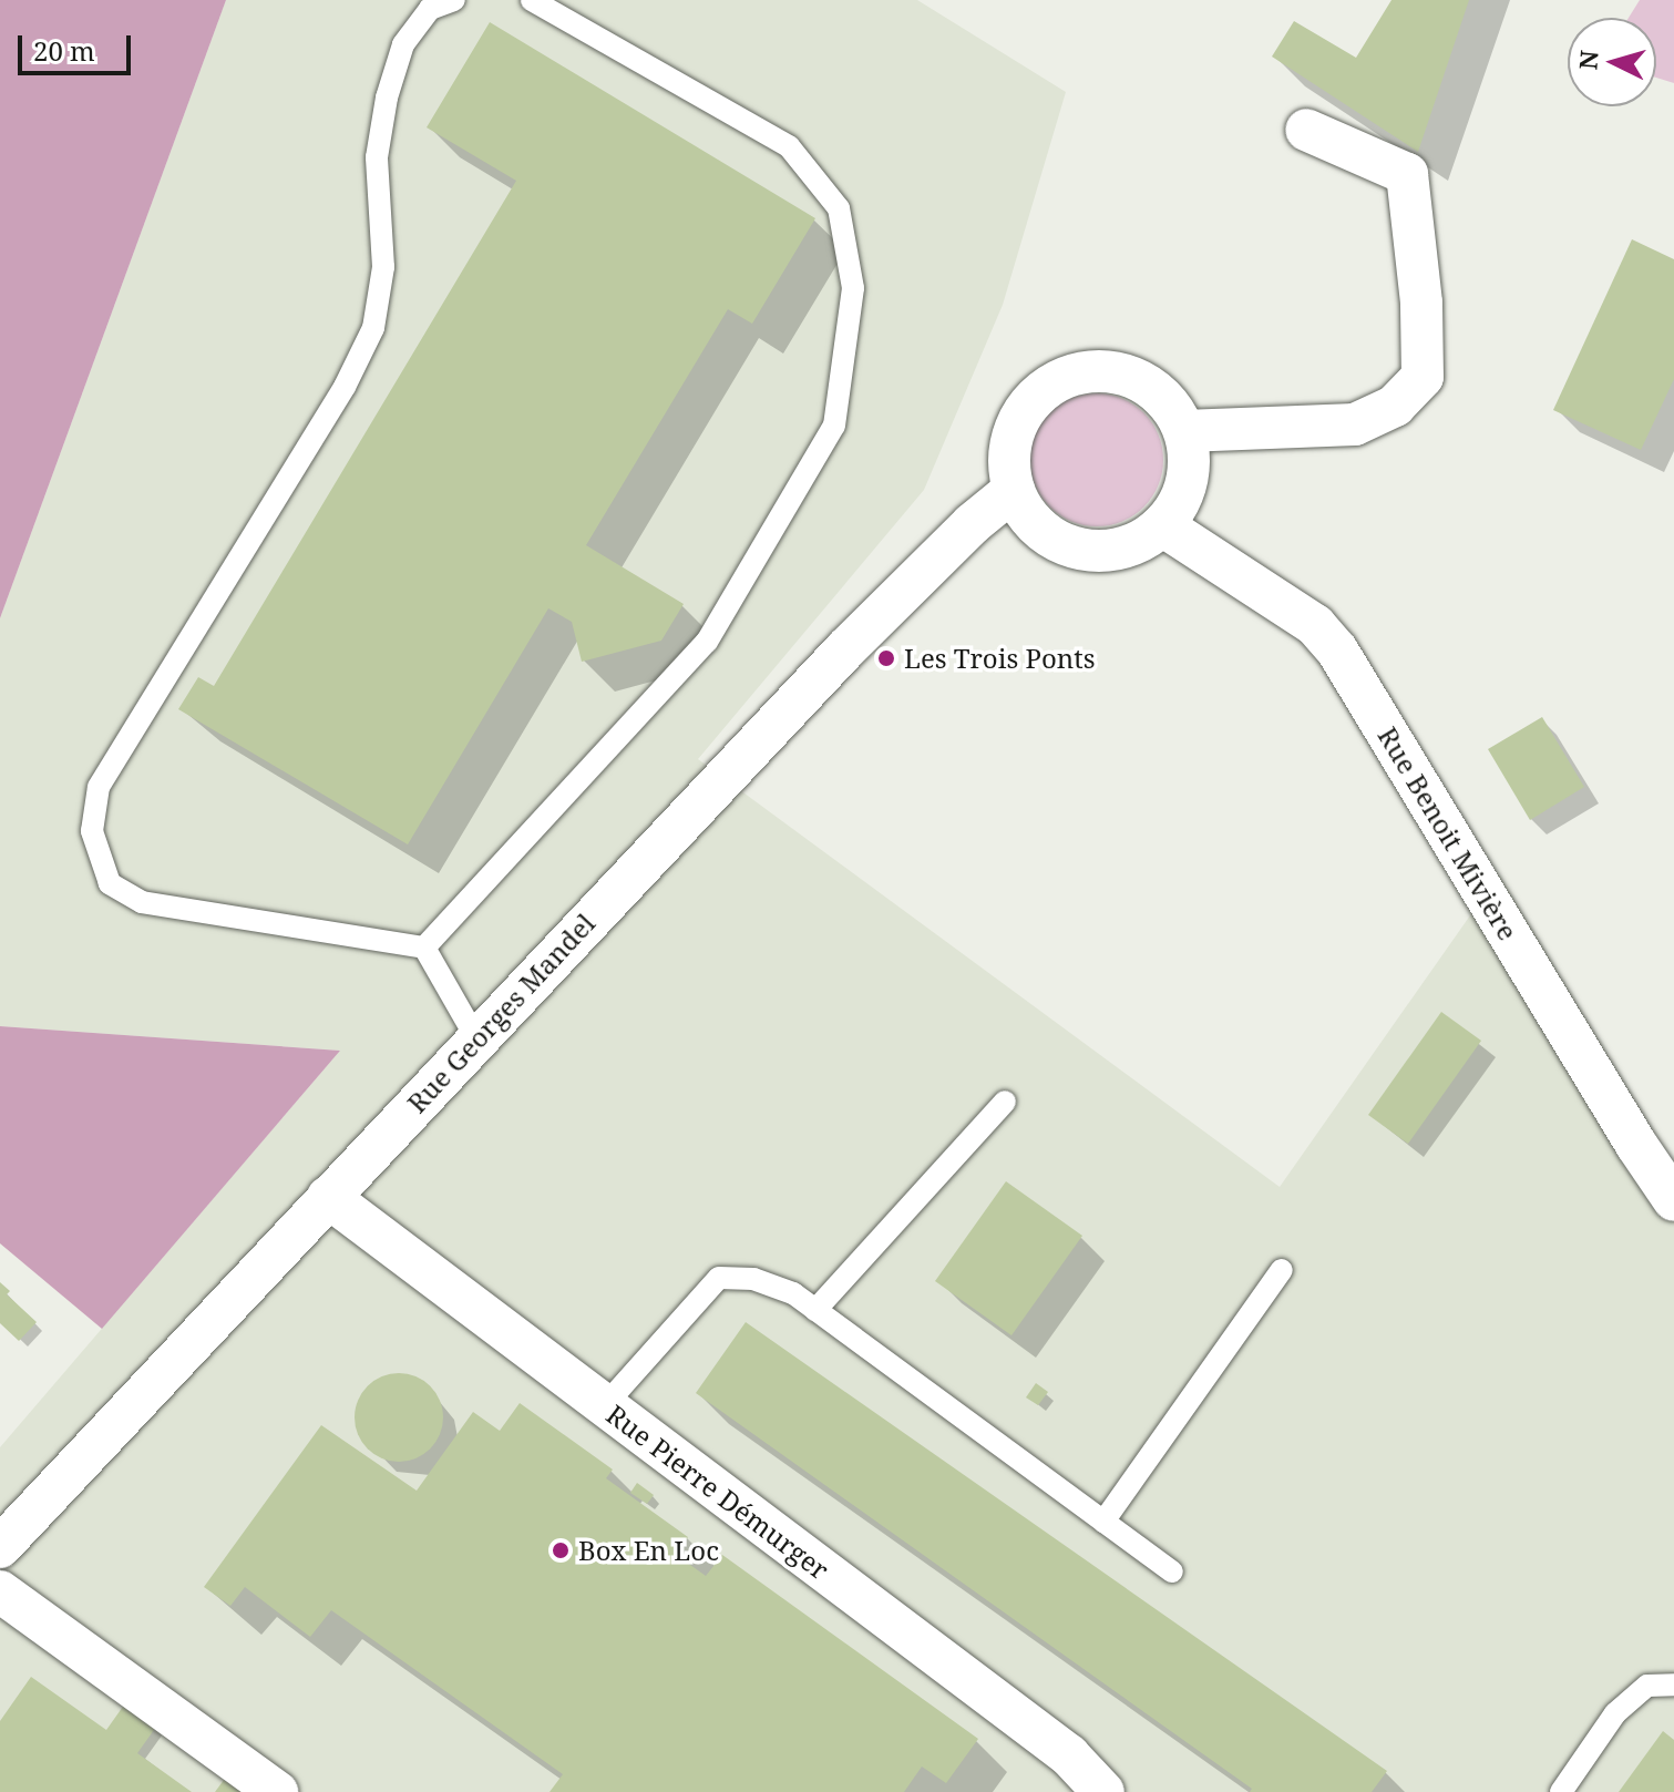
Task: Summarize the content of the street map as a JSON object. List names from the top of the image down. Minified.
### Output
{"streets":{"street":["Rue Benoit Mivière","Rue Georges Mandel","Rue Pierre Démurger"]},"crossings":[["Rue Benoit Mivière","Rue Georges Mandel"],["Rue Georges Mandel","Rue Pierre Démurger"]],"places":["Les Trois Ponts","Box En Loc"],"scale_bar":"20 m","north":"left"}
